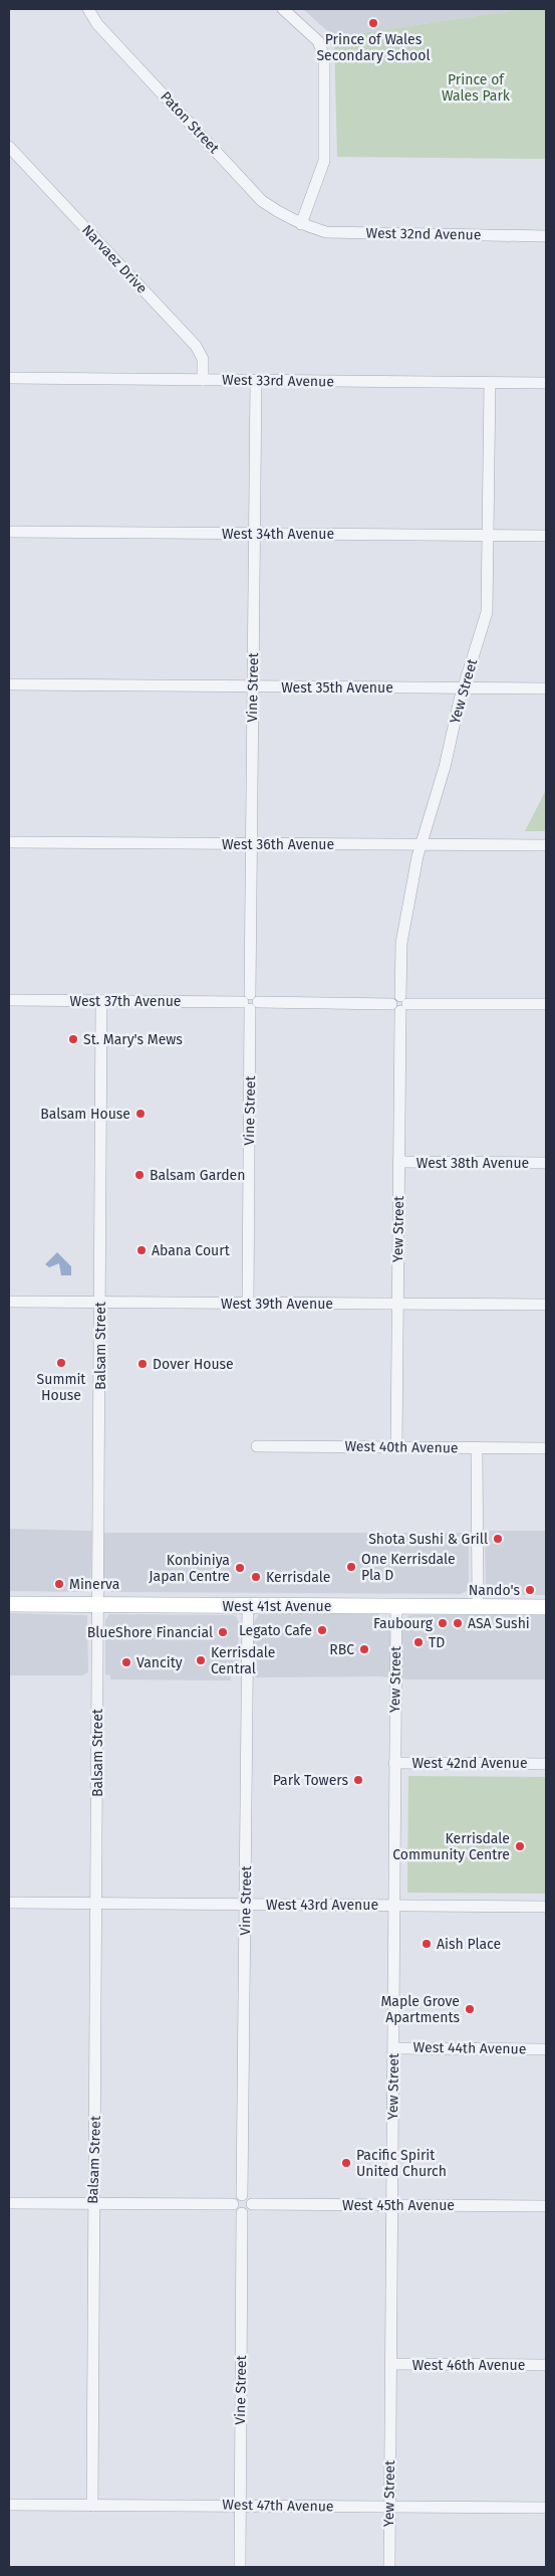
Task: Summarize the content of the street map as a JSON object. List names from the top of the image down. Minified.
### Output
{"streets":{"main road":["West 41st Avenue"],"street":["Paton Street","West 32nd Avenue","Narvaez Drive","West 33rd Avenue","West 34th Avenue","Vine Street","West 35th Avenue","Yew Street","West 36th Avenue","West 37th Avenue","West 38th Avenue","West 39th Avenue","Balsam Street","West 40th Avenue","West 42nd Avenue","West 43rd Avenue","West 44th Avenue","West 45th Avenue","West 46th Avenue","West 47th Avenue"]},"crossings":[["Paton Street","West 32nd Avenue"],["Narvaez Drive","West 33rd Avenue"],["West 33rd Avenue","Vine Street"],["West 33rd Avenue","Yew Street"],["West 34th Avenue","Vine Street"],["West 34th Avenue","Yew Street"],["Vine Street","West 35th Avenue"],["Vine Street","West 36th Avenue"],["Vine Street","West 37th Avenue"],["Vine Street","West 39th Avenue"],["Vine Street","West 41st Avenue"],["Vine Street","West 43rd Avenue"],["Vine Street","West 45th Avenue"],["Vine Street","West 47th Avenue"],["West 35th Avenue","Yew Street"],["Yew Street","West 36th Avenue"],["Yew Street","West 37th Avenue"],["Yew Street","West 38th Avenue"],["Yew Street","West 39th Avenue"],["Yew Street","West 40th Avenue"],["Yew Street","West 41st Avenue"],["Yew Street","West 42nd Avenue"],["Yew Street","West 43rd Avenue"],["Yew Street","West 44th Avenue"],["Yew Street","West 45th Avenue"],["Yew Street","West 46th Avenue"],["Yew Street","West 47th Avenue"],["West 37th Avenue","Balsam Street"],["West 39th Avenue","Balsam Street"],["Balsam Street","West 41st Avenue"],["Balsam Street","West 43rd Avenue"],["Balsam Street","West 47th Avenue"]],"parks":["Prince of Wales Park"],"places":["Prince of Wales Secondary School","St. Mary's Mews","Balsam House","Balsam Garden","Abana Court","Summit House","Dover House","Shota Sushi & Grill","One Kerrisdale Pla D","Konbiniya Japan Centre","Kerrisdale","Minerva","Nando's","Faubourg","ASA Sushi","Legato Cafe","BlueShore Financial","TD","RBC","Kerrisdale Central","Vancity","Park Towers","Kerrisdale Community Centre","Aish Place","Maple Grove Apartments","Pacific Spirit United Church"]}
